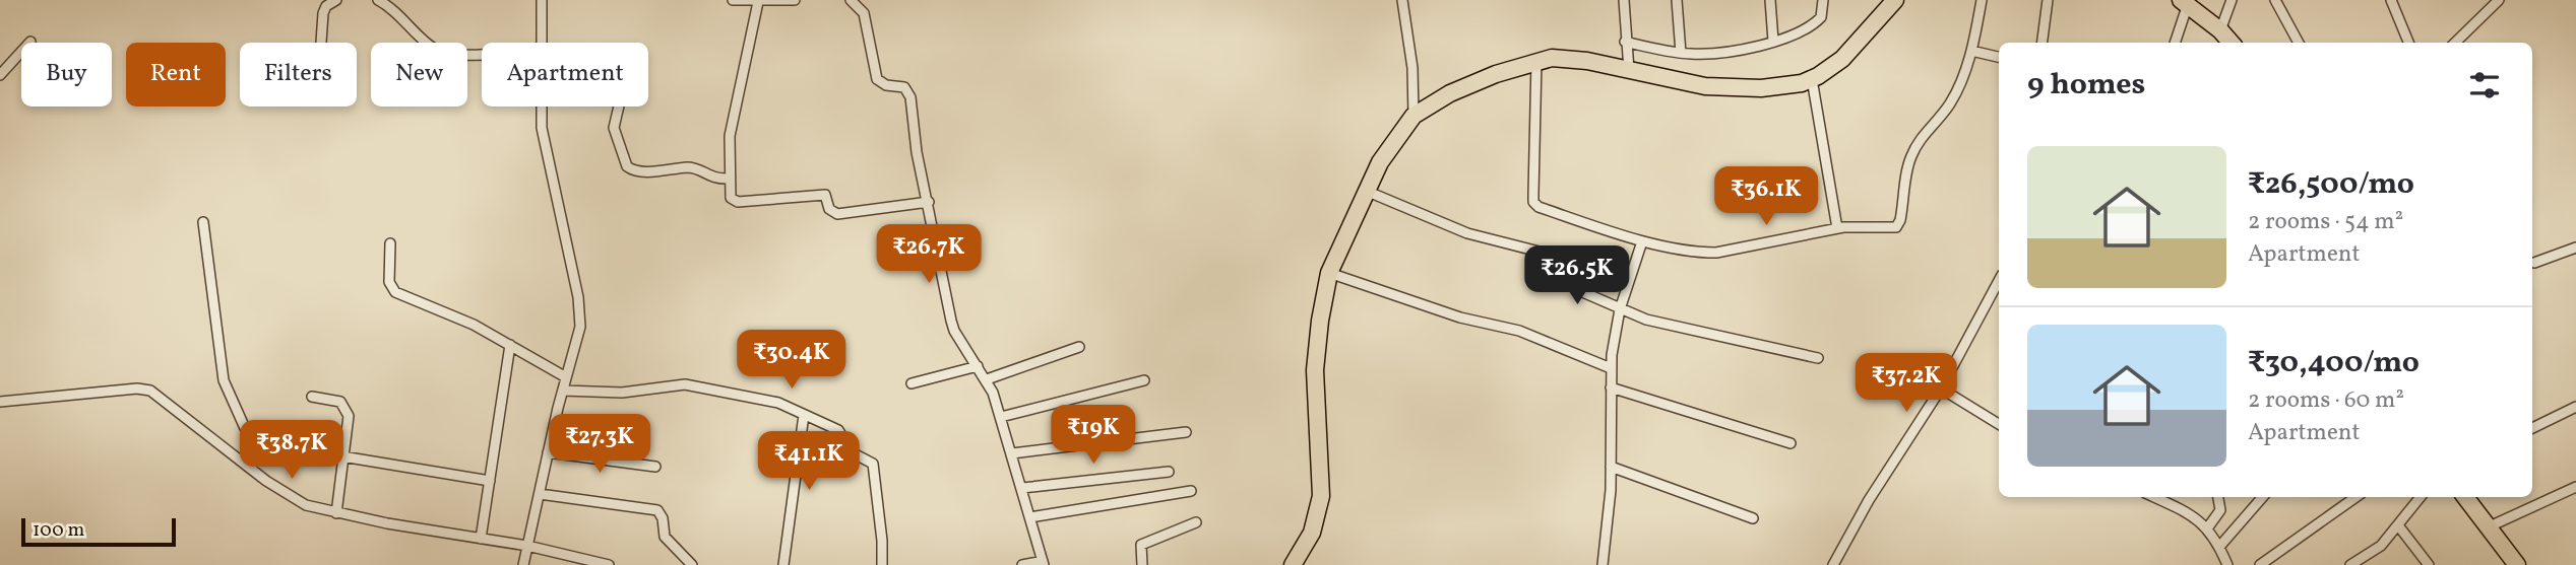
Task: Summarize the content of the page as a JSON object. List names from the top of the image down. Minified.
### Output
{"scale_bar":"100 m","page":{"chip":["Buy","Rent","Filters","New","Apartment"],"heading":"9 homes","list":[{"name":"₹26,500/mo","note":"2 rooms · 54 m² · Apartment"},{"name":"₹30,400/mo","note":"2 rooms · 60 m² · Apartment"}],"price":["₹36.1K","₹26.7K","₹26.5K","₹30.4K","₹37.2K","₹19K","₹27.3K","₹38.7K","₹41.1K"],"scale":"100 m"}}
